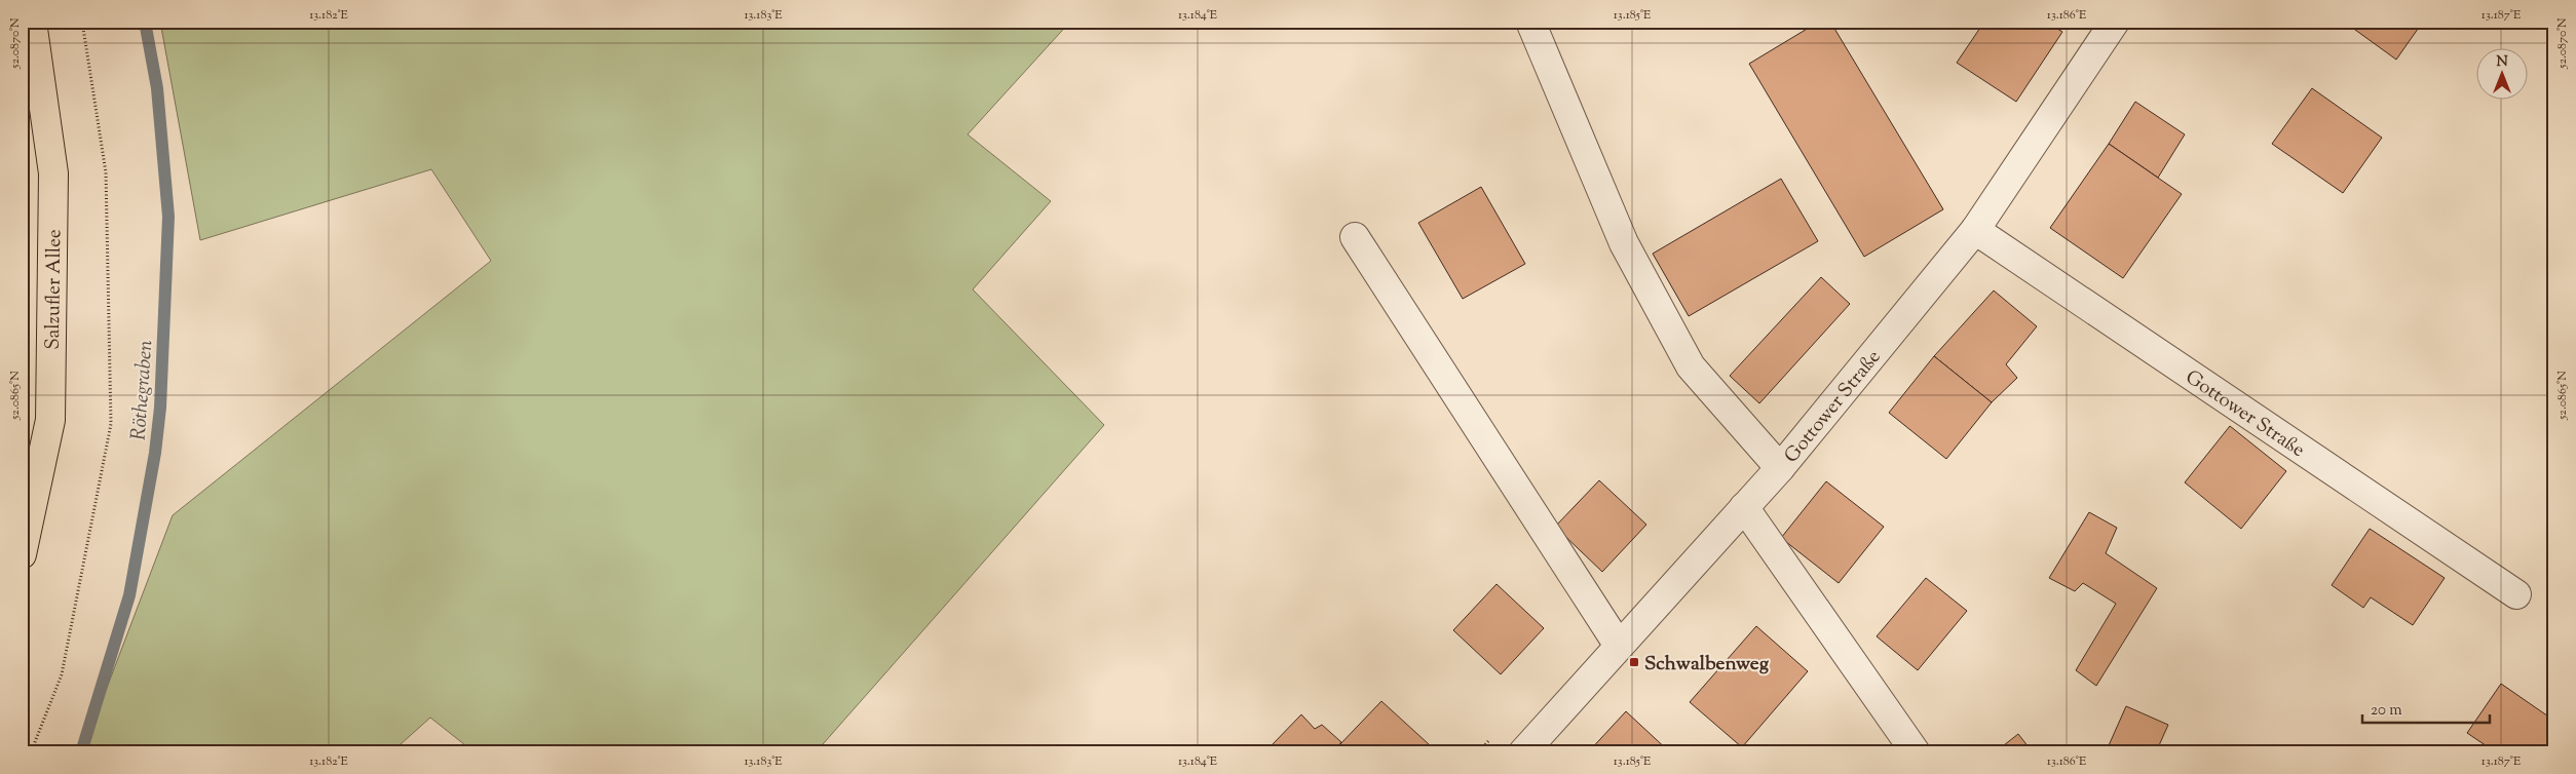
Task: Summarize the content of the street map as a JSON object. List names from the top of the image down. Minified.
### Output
{"streets":{"main road":["Salzufler Allee"],"street":["Gottower Straße"]},"water":["Röthegraben"],"places":{"transit":["Schwalbenweg"]},"scale_bar":"20 m","north":"top","coordinates":["13.182°E","13.183°E","13.184°E","13.185°E","13.186°E","13.187°E","52.0870°N","52.0865°N"]}
